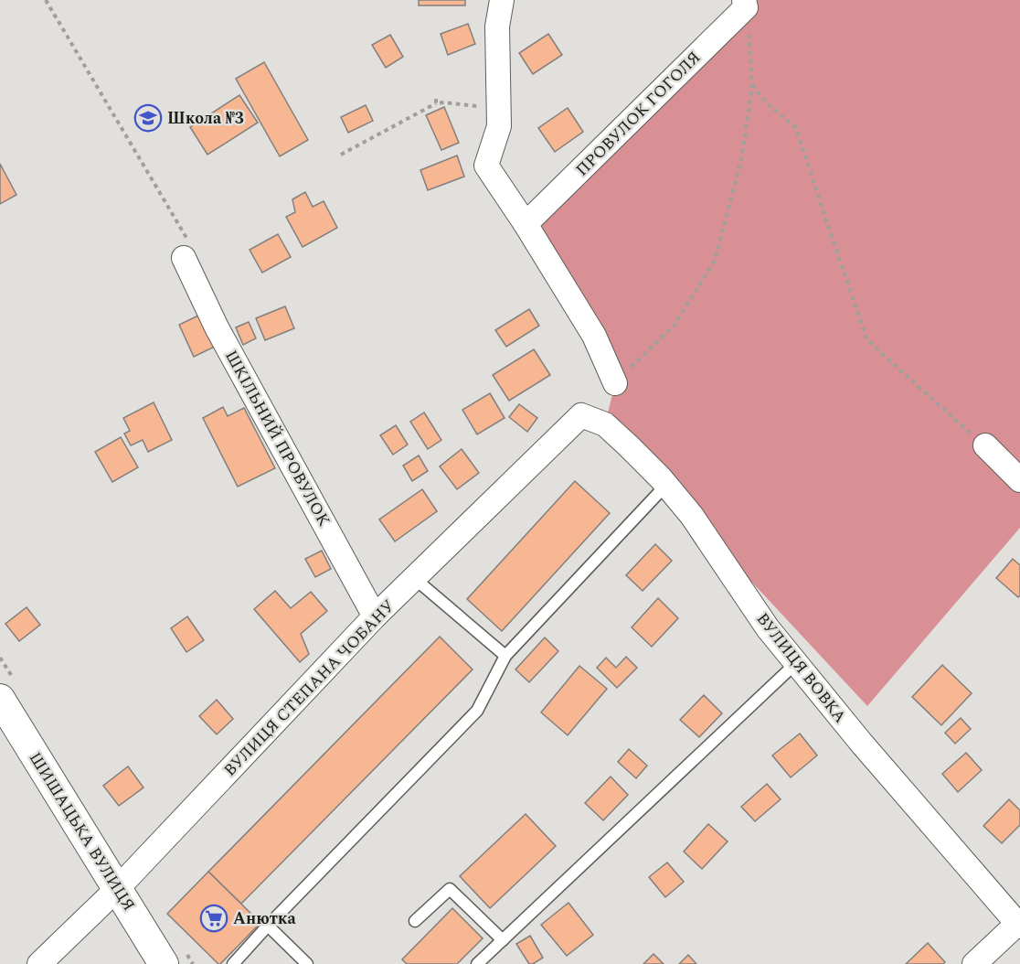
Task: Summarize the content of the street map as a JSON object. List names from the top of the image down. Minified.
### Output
{"streets":{"street":["ПРОВУЛОК ГОГОЛЯ","ШКІЛЬНИЙ ПРОВУЛОК","ВУЛИЦЯ ВОВКА","ВУЛИЦЯ СТЕПАНА ЧОБАНУ","ШИШАЦЬКА ВУЛИЦЯ"]},"crossings":[["ШКІЛЬНИЙ ПРОВУЛОК","ВУЛИЦЯ СТЕПАНА ЧОБАНУ"],["ВУЛИЦЯ ВОВКА","ВУЛИЦЯ СТЕПАНА ЧОБАНУ"],["ВУЛИЦЯ СТЕПАНА ЧОБАНУ","ШИШАЦЬКА ВУЛИЦЯ"]],"places":{"school or university":["Школа №3"],"supermarket":["Анютка"]}}
